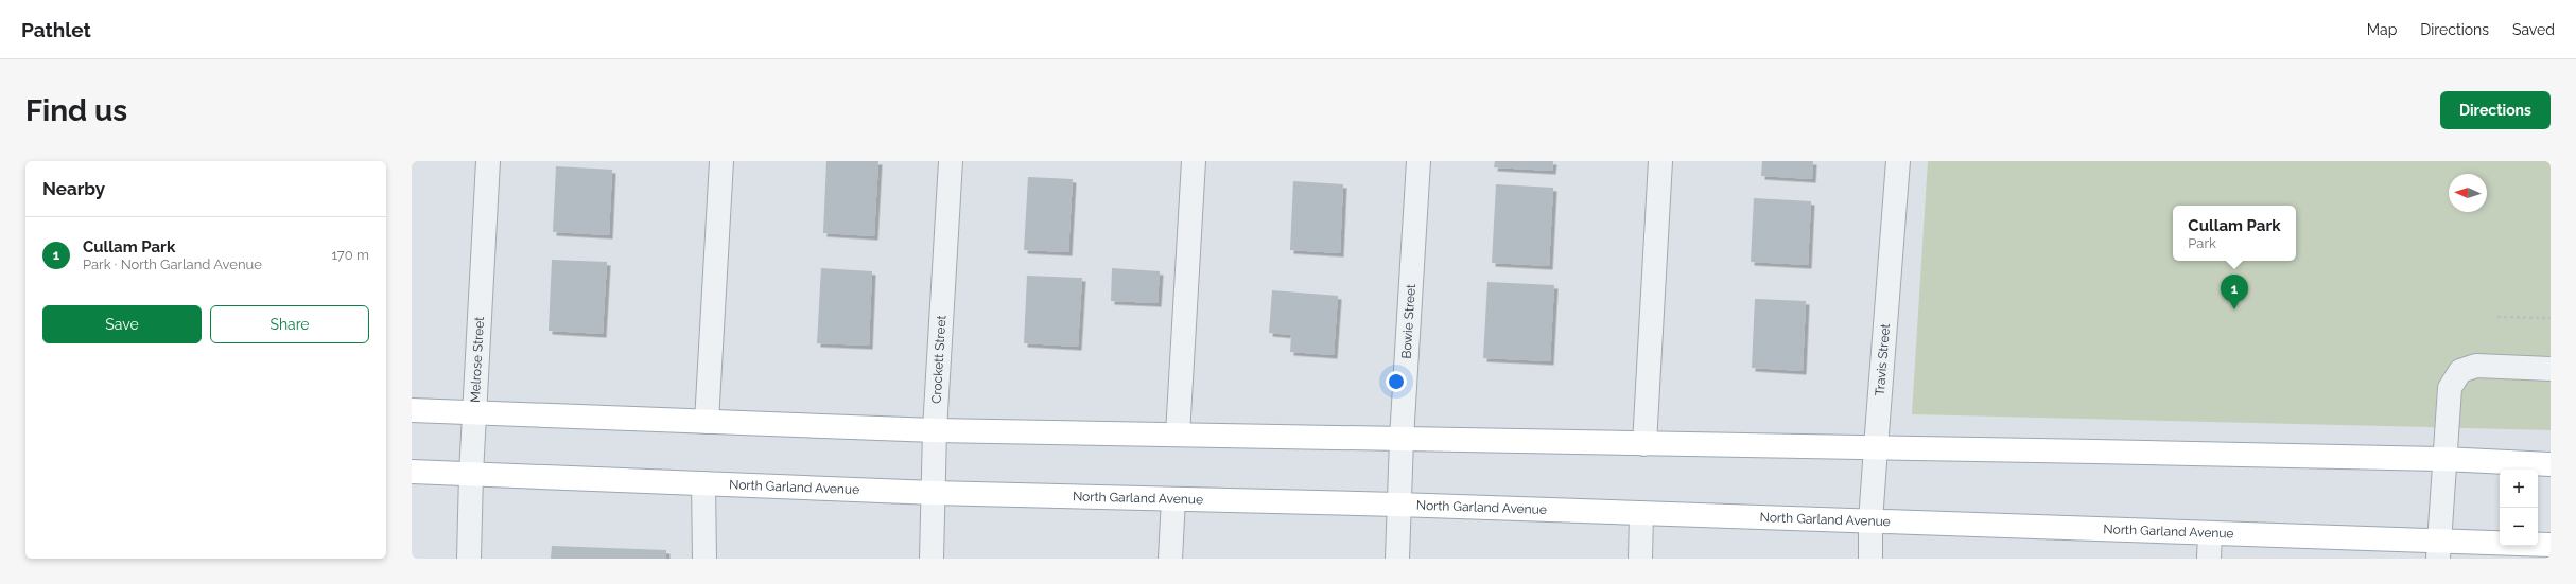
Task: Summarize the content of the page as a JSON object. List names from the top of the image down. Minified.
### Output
{"streets":{"main road":["North Garland Avenue"],"street":["Bowie Street","Melrose Street","Crockett Street","Travis Street"]},"crossings":[["Bowie Street","North Garland Avenue"],["Melrose Street","North Garland Avenue"],["Crockett Street","North Garland Avenue"],["Travis Street","North Garland Avenue"]],"north":"left","page":{"header":"Pathlet","nav":["Map","Directions","Saved"],"buttons":["Directions",["Save","Share"]],"title":"Find us","heading":"Nearby","popup":["Cullam Park","Park"],"list":[{"mark":"1","name":"Cullam Park","note":"Park · North Garland Avenue","value":"170 m"}],"pins":"1","map_buttons":["+","−"]}}
